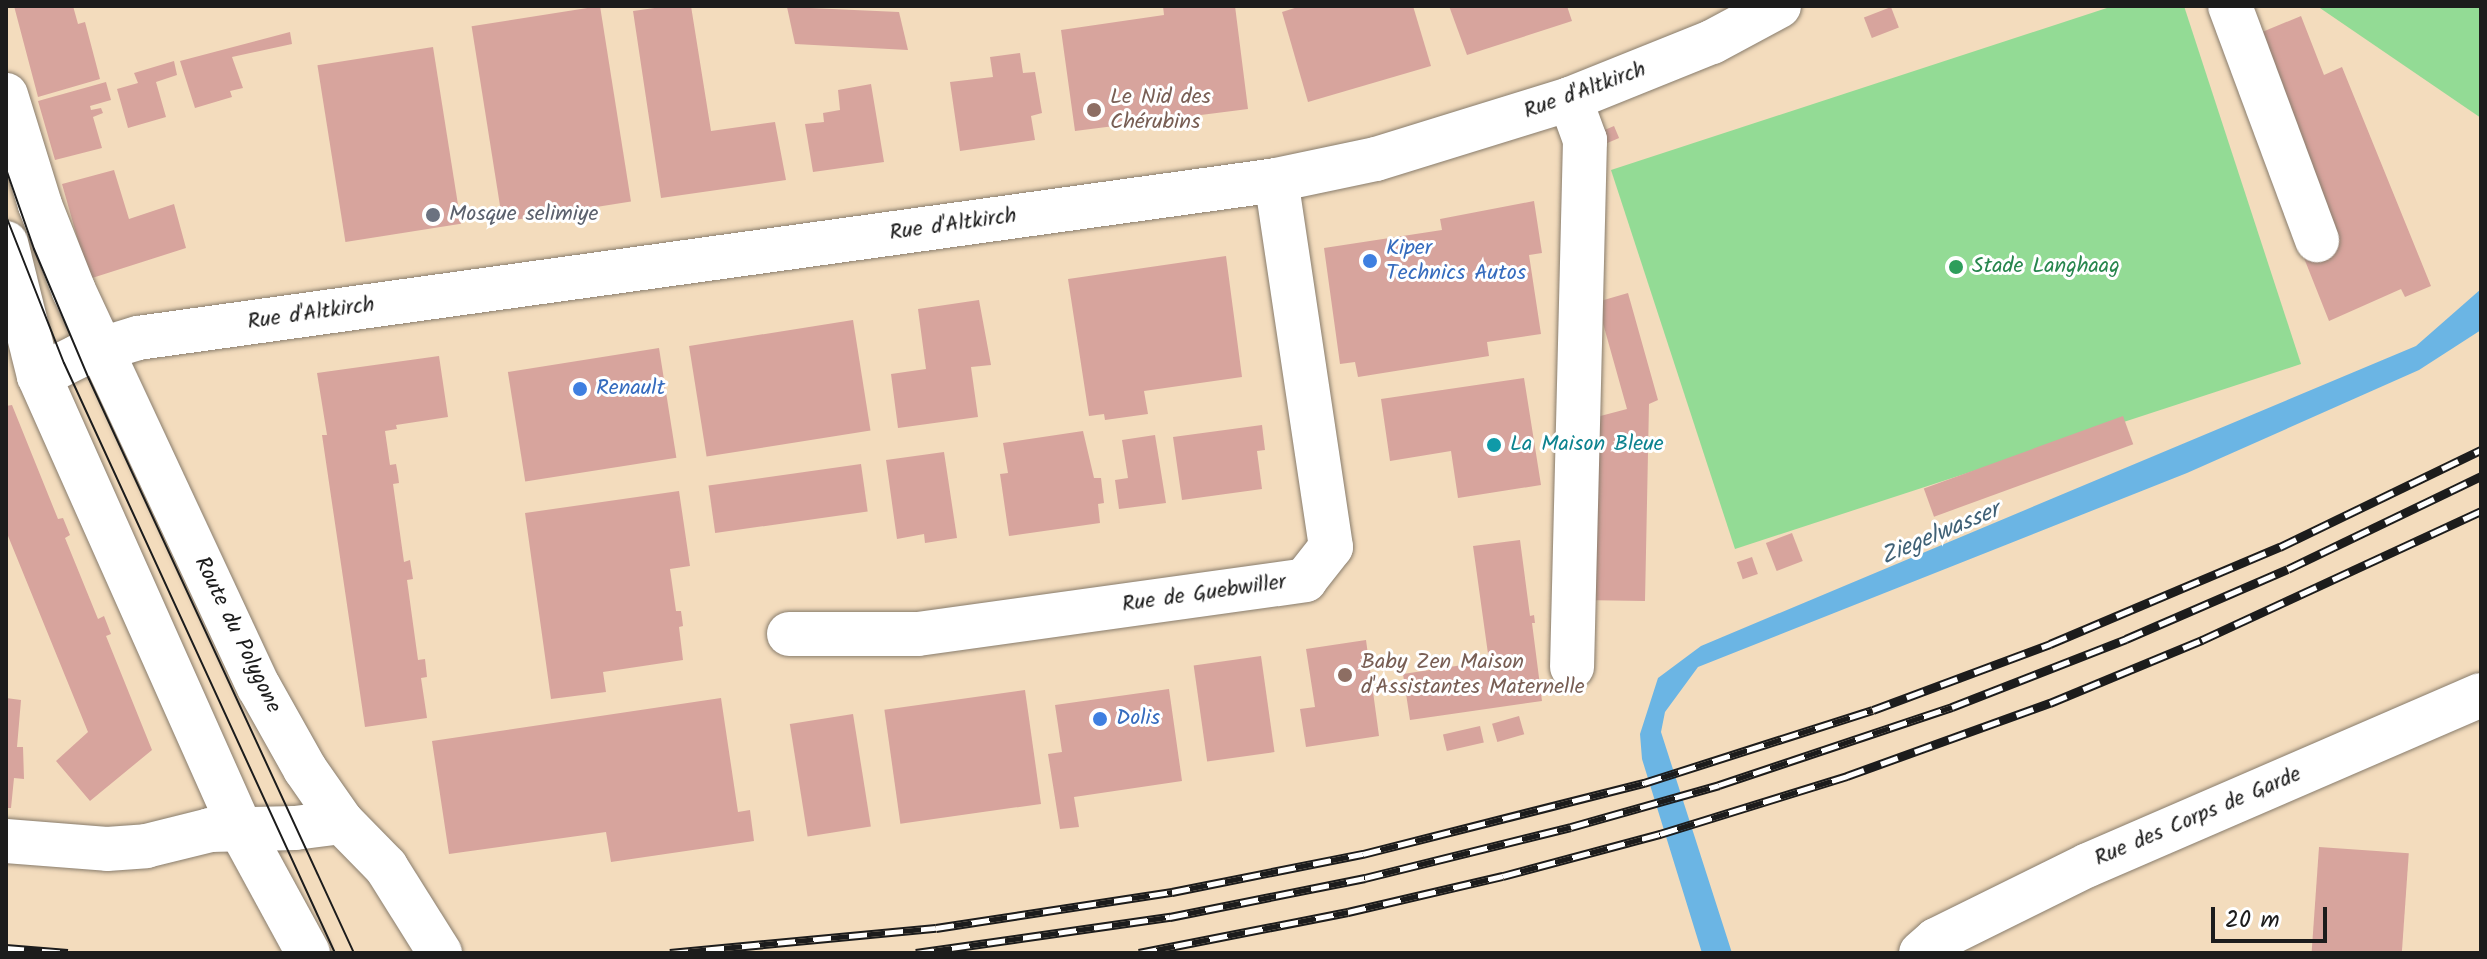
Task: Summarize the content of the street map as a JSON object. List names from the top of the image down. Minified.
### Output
{"streets":{"street":["Rue d'Altkirch","Rue de Guebwiller","Route du Polygone","Rue des Corps de Garde"]},"crossings":[["Rue d'Altkirch","Rue de Guebwiller"],["Rue d'Altkirch","Route du Polygone"]],"water":["Ziegelwasser"],"places":["Le Nid des Chérubins","Mosque selimiye","Kiper Technics Autos","Stade Langhaag","Renault","La Maison Bleue","Baby Zen Maison d'Assistantes Maternelle","Dolis"],"scale_bar":"20 m"}
